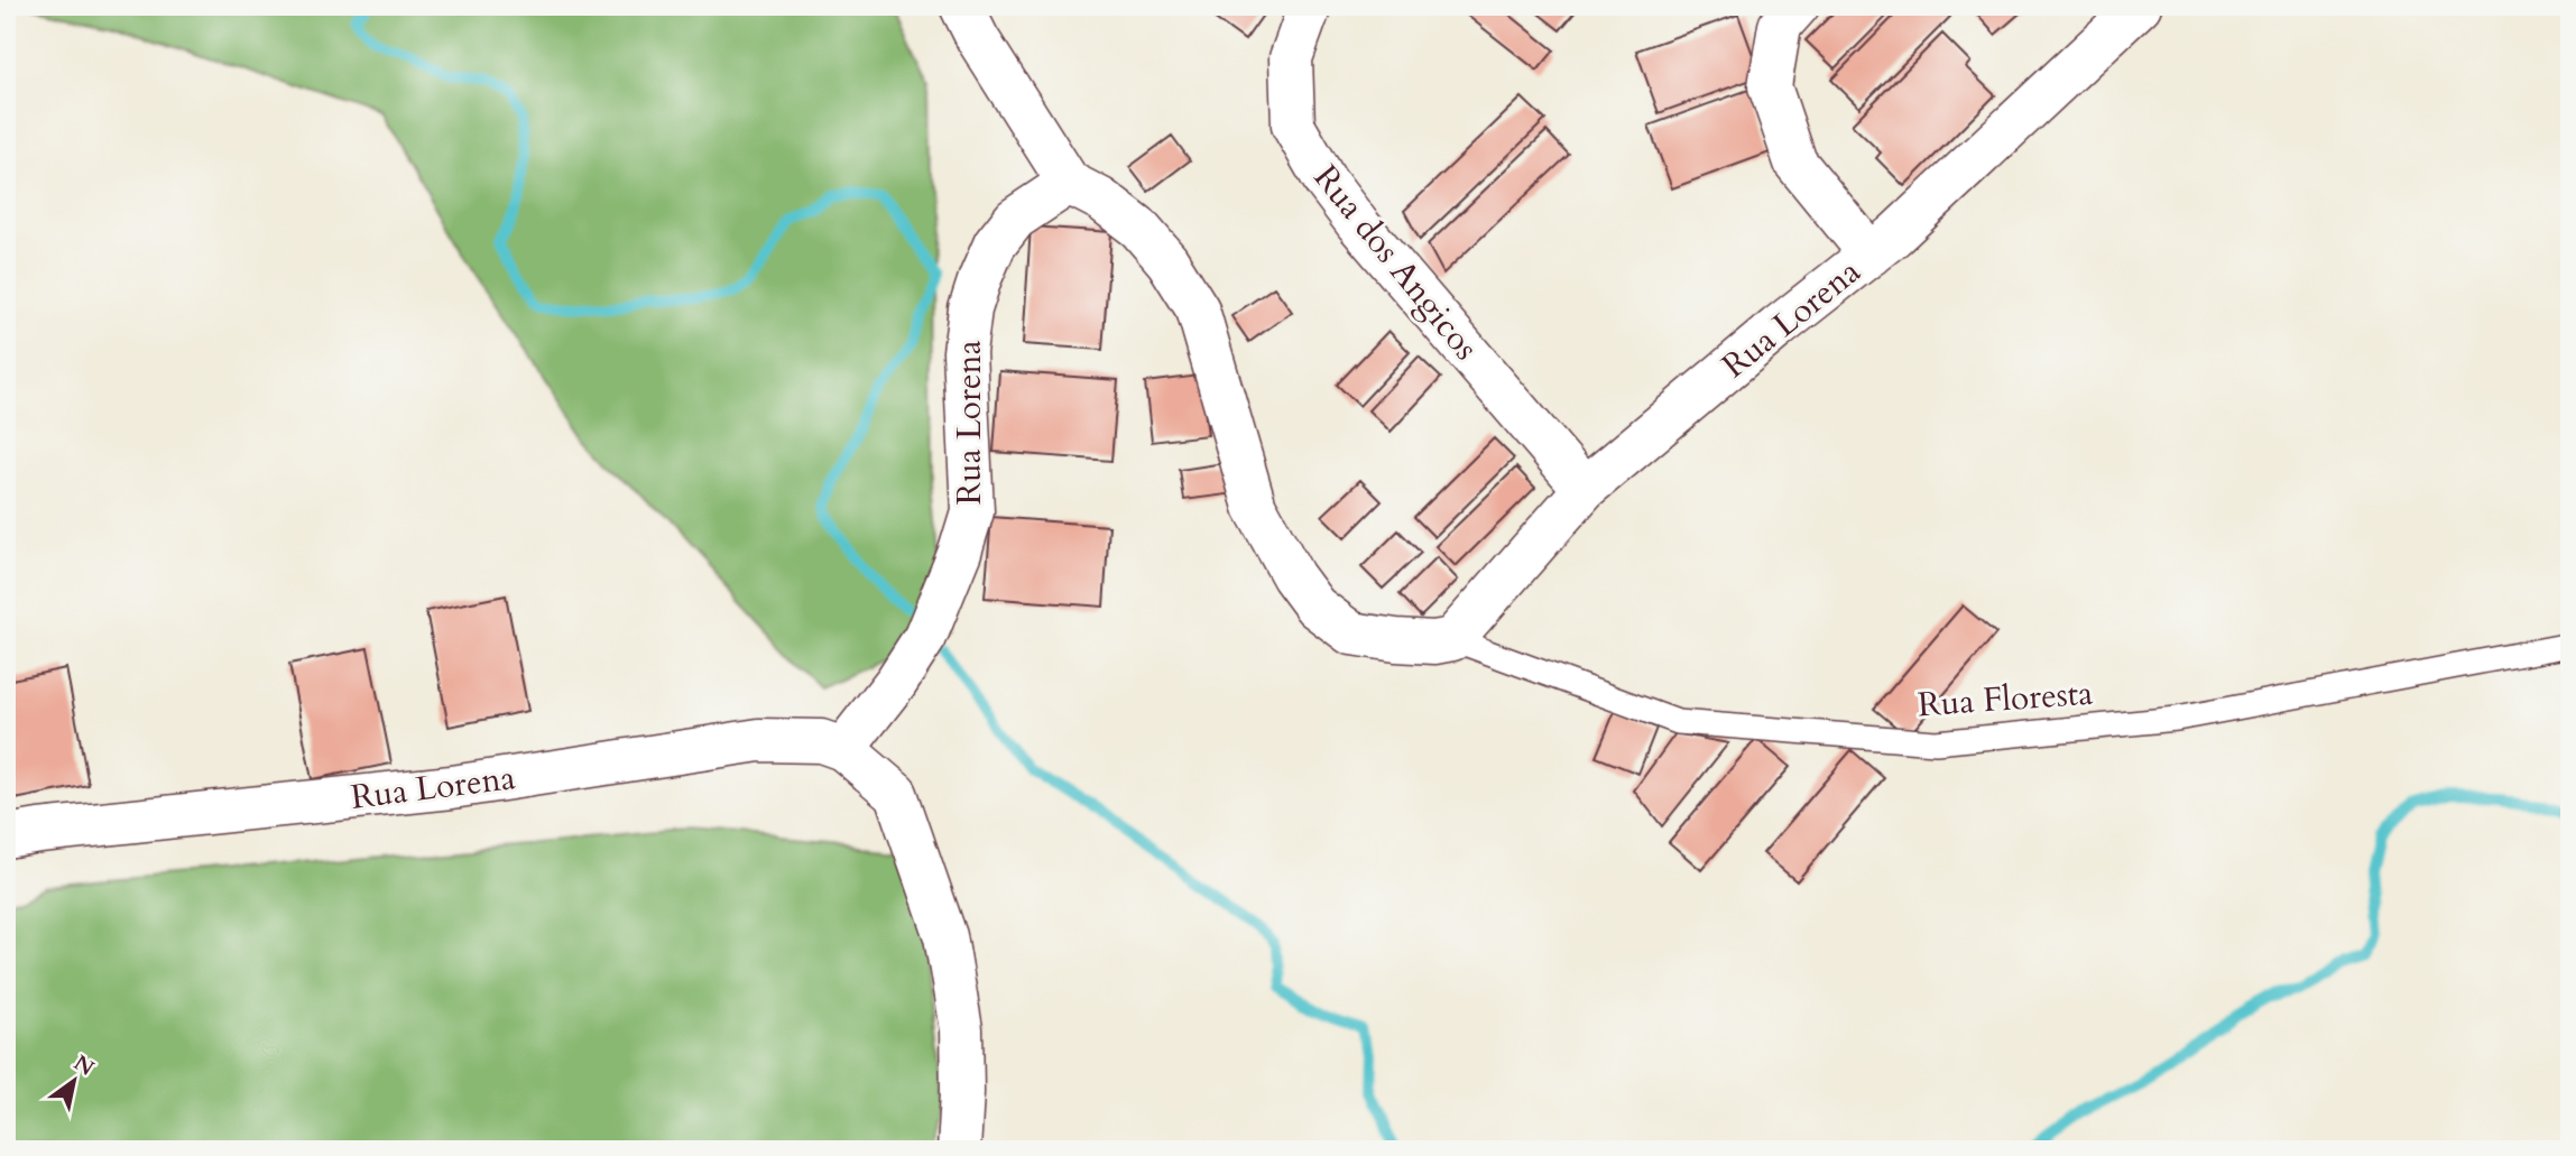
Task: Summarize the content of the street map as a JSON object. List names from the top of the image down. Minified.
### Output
{"streets":{"street":["Rua dos Angicos","Rua Lorena"],"lane":["Rua Floresta"]},"crossings":[["Rua dos Angicos","Rua Lorena"],["Rua Lorena","Rua Floresta"]],"north":"top right"}
